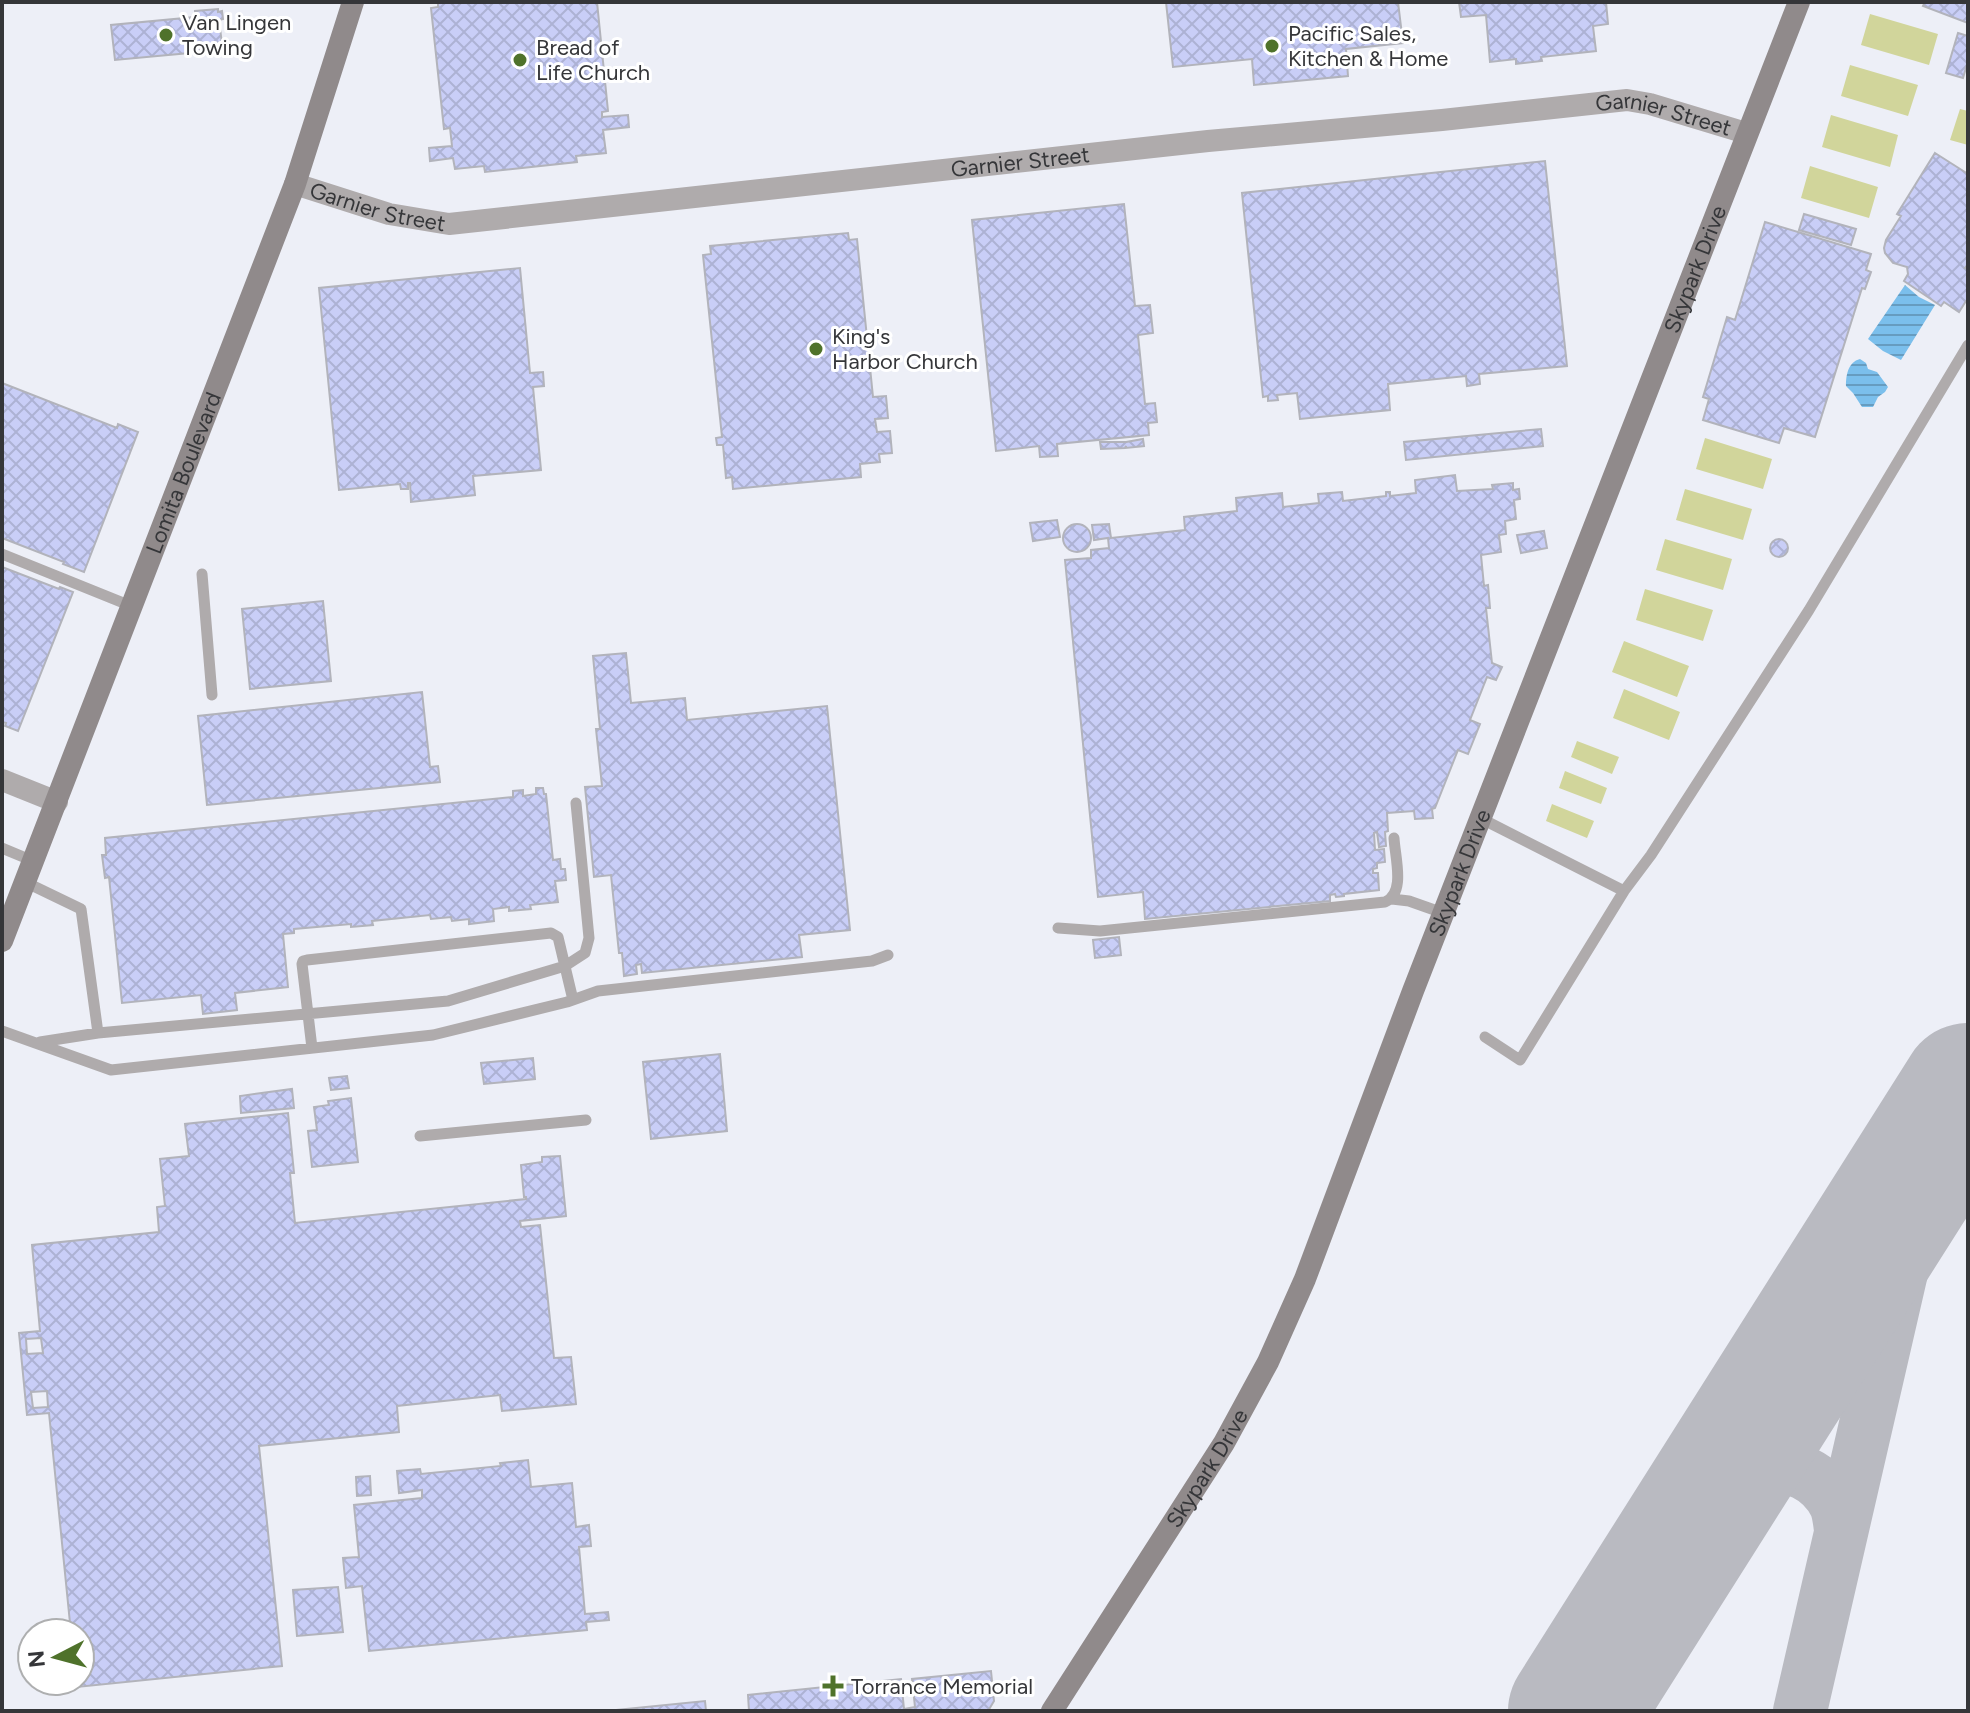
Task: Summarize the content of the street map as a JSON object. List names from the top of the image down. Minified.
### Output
{"streets":{"main road":["Skypark Drive","Lomita Boulevard"],"street":["Garnier Street"]},"crossings":[["Garnier Street","Skypark Drive"],["Garnier Street","Lomita Boulevard"]],"places":{"other":["Van Lingen Towing","Pacific Sales, Kitchen & Home","Bread of Life Church","King's Harbor Church"],"health":["Torrance Memorial"]},"north":"left"}
